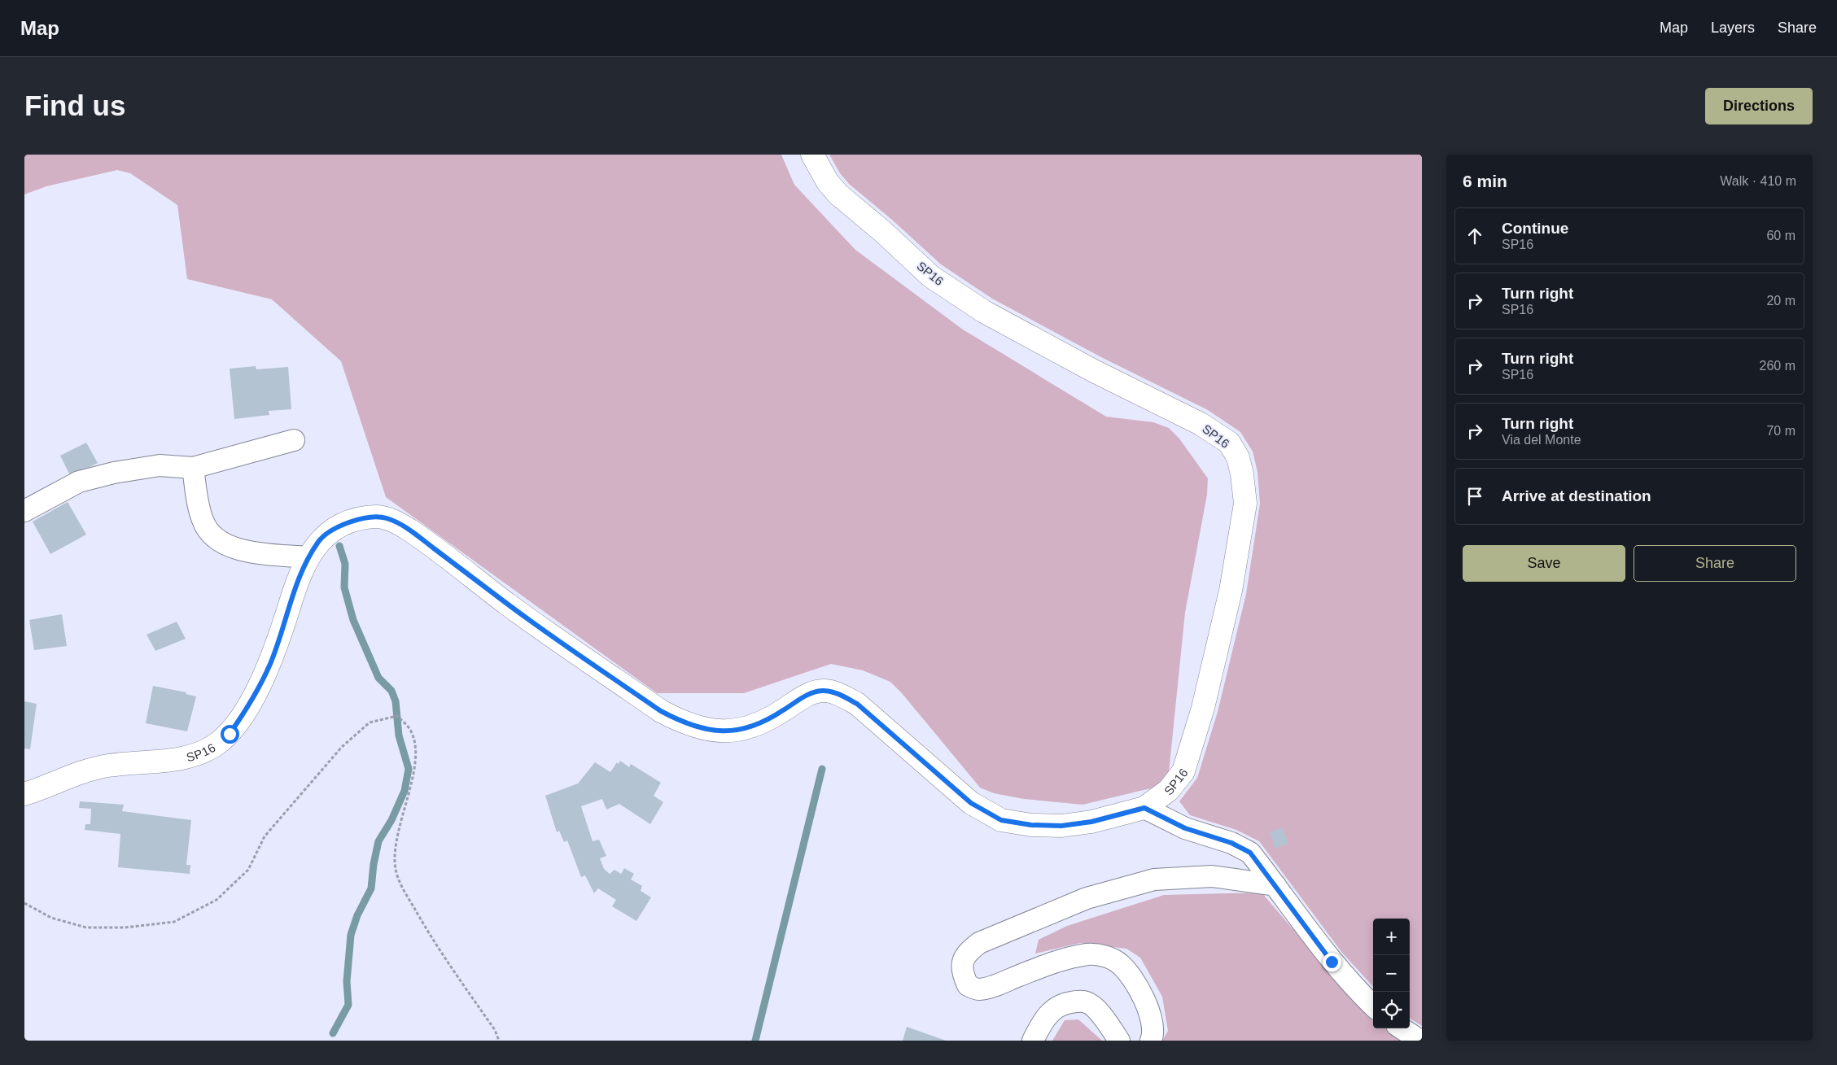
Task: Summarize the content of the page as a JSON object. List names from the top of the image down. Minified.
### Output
{"streets":{"street":["SP16"]},"page":{"header":"Map","nav":["Map","Layers","Share"],"buttons":["Directions",["Save","Share"]],"title":"Find us","heading":["6 min","Walk · 410 m"],"list":[["Continue","SP16","60 m"],["Turn right","SP16","20 m"],["Turn right","SP16","260 m"],["Turn right","Via del Monte","70 m"],"Arrive at destination"],"map_buttons":["+","−"]}}
